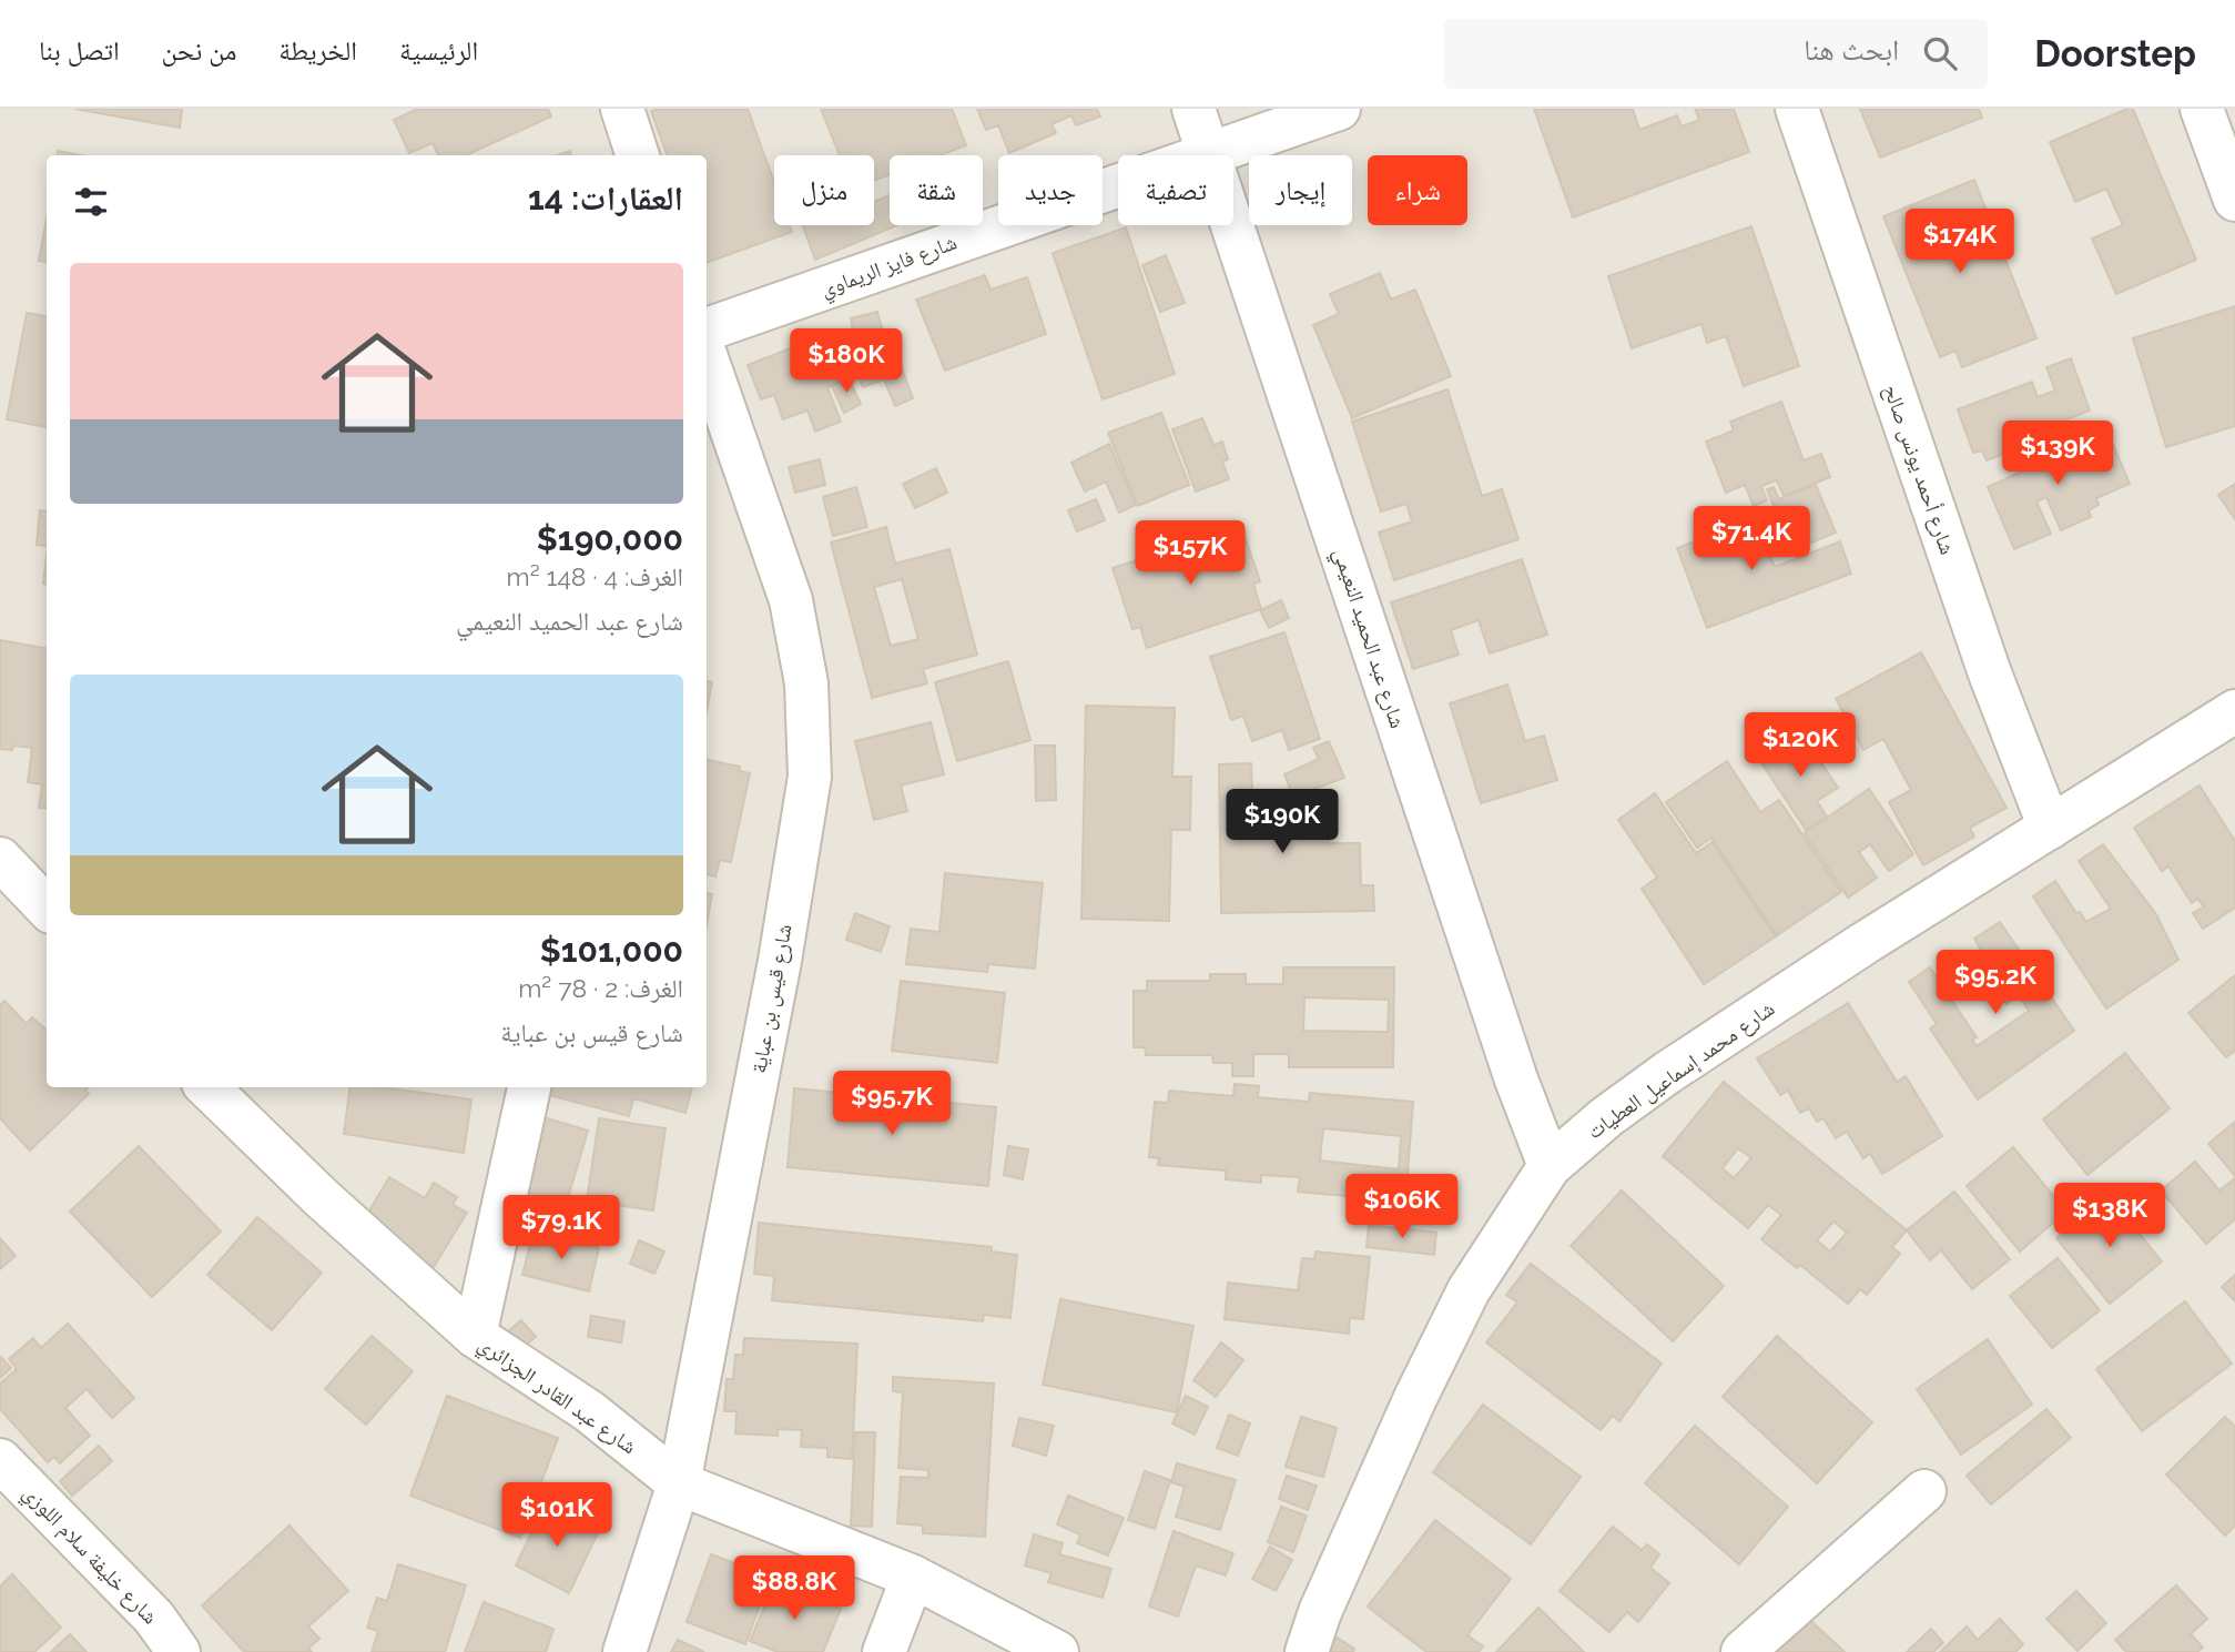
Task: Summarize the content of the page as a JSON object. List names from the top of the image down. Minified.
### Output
{"streets":{"street":["شارع فايز الريماوي","شارع أحمد يونس صالح","شارع عبد الحميد النعيمي","شارع قيس بن عباية","شارع محمد إسماعيل العطيات","شارع عبد القادر الجزائري","شارع خليفة سلام اللوزي"]},"crossings":[["شارع فايز الريماوي","شارع عبد الحميد النعيمي"],["شارع أحمد يونس صالح","شارع محمد إسماعيل العطيات"],["شارع عبد الحميد النعيمي","شارع محمد إسماعيل العطيات"],["شارع قيس بن عباية","شارع عبد القادر الجزائري"]],"page":{"header":"Doorstep","search":"ابحث هنا","nav":["الرئيسية","الخريطة","من نحن","اتصل بنا"],"chip":["شراء","إيجار","تصفية","جديد","شقة","منزل"],"heading":"العقارات: 14","price":["$174K","$180K","$139K","$71.4K","$157K","$120K","$190K","$95.2K","$95.7K","$106K","$138K","$79.1K","$101K","$88.8K"],"list":[{"name":"$190,000","note":"الغرف: 4 · 148 m² · شارع عبد الحميد النعيمي"},{"name":"$101,000","note":"الغرف: 2 · 78 m² · شارع قيس بن عباية"}]}}
